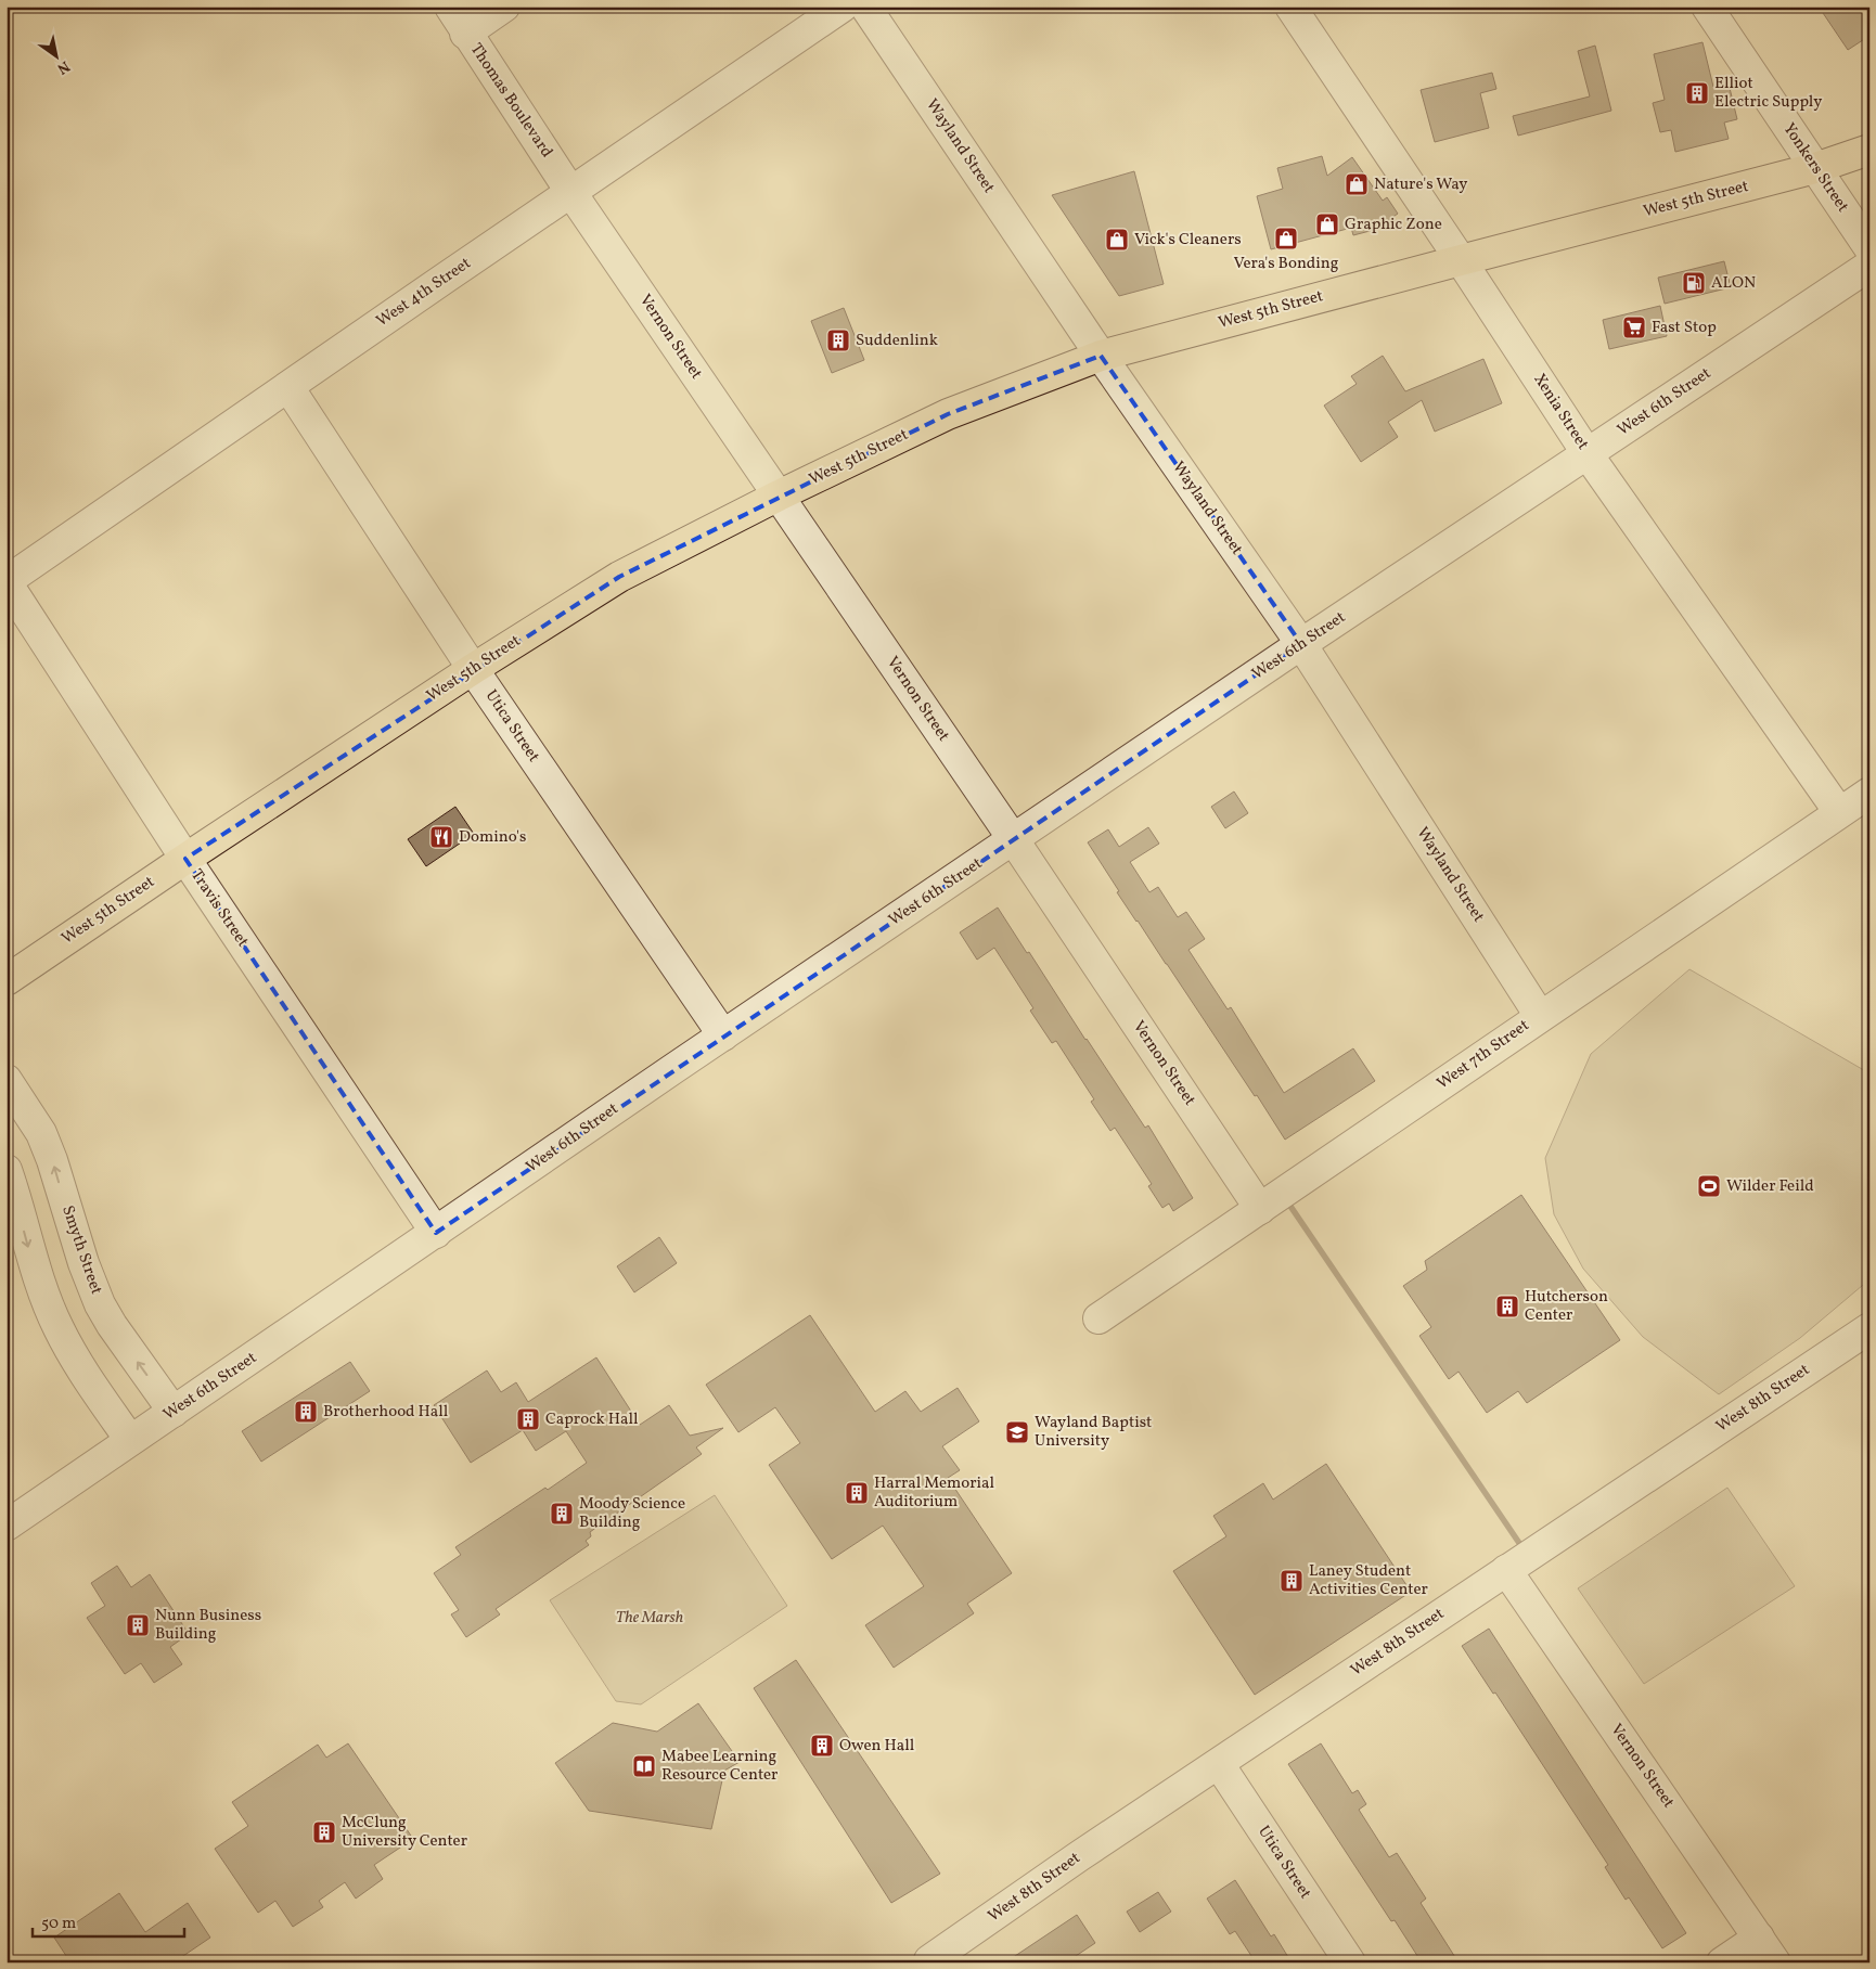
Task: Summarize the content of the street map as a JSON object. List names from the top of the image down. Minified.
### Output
{"streets":{"main road":["West 5th Street"],"street":["Thomas Boulevard","Wayland Street","Yonkers Street","West 4th Street","Vernon Street","West 6th Street","Xenia Street","Utica Street","Travis Street","West 7th Street","Smyth Street","West 8th Street"]},"crossings":[["Thomas Boulevard","West 4th Street"],["Thomas Boulevard","Vernon Street"],["Wayland Street","West 5th Street"],["Wayland Street","West 6th Street"],["Wayland Street","West 7th Street"],["Yonkers Street","West 5th Street"],["West 5th Street","Vernon Street"],["West 5th Street","Xenia Street"],["West 5th Street","Utica Street"],["West 5th Street","Travis Street"],["West 4th Street","Vernon Street"],["West 4th Street","Utica Street"],["West 4th Street","Travis Street"],["Vernon Street","West 6th Street"],["Vernon Street","West 7th Street"],["Vernon Street","West 8th Street"],["West 6th Street","Xenia Street"],["West 6th Street","Utica Street"],["West 6th Street","Travis Street"],["West 6th Street","Smyth Street"],["Xenia Street","West 7th Street"],["Utica Street","West 8th Street"]],"parks":["The Marsh"],"places":{"building":["Elliot Electric Supply","Suddenlink","Hutcherson Center","Brotherhood Hall","Caprock Hall","Harral Memorial Auditorium","Moody Science Building","Laney Student Activities Center","Nunn Business Building","Owen Hall","McClung University Center"],"shop":["Nature's Way","Graphic Zone","Vera's Bonding","Vick's Cleaners"],"fuel station":["ALON"],"supermarket":["Fast Stop"],"restaurant":["Domino's"],"sports":["Wilder Feild"],"school or university":["Wayland Baptist University"],"library":["Mabee Learning Resource Center"]},"scale_bar":"50 m","north":"bottom right"}
